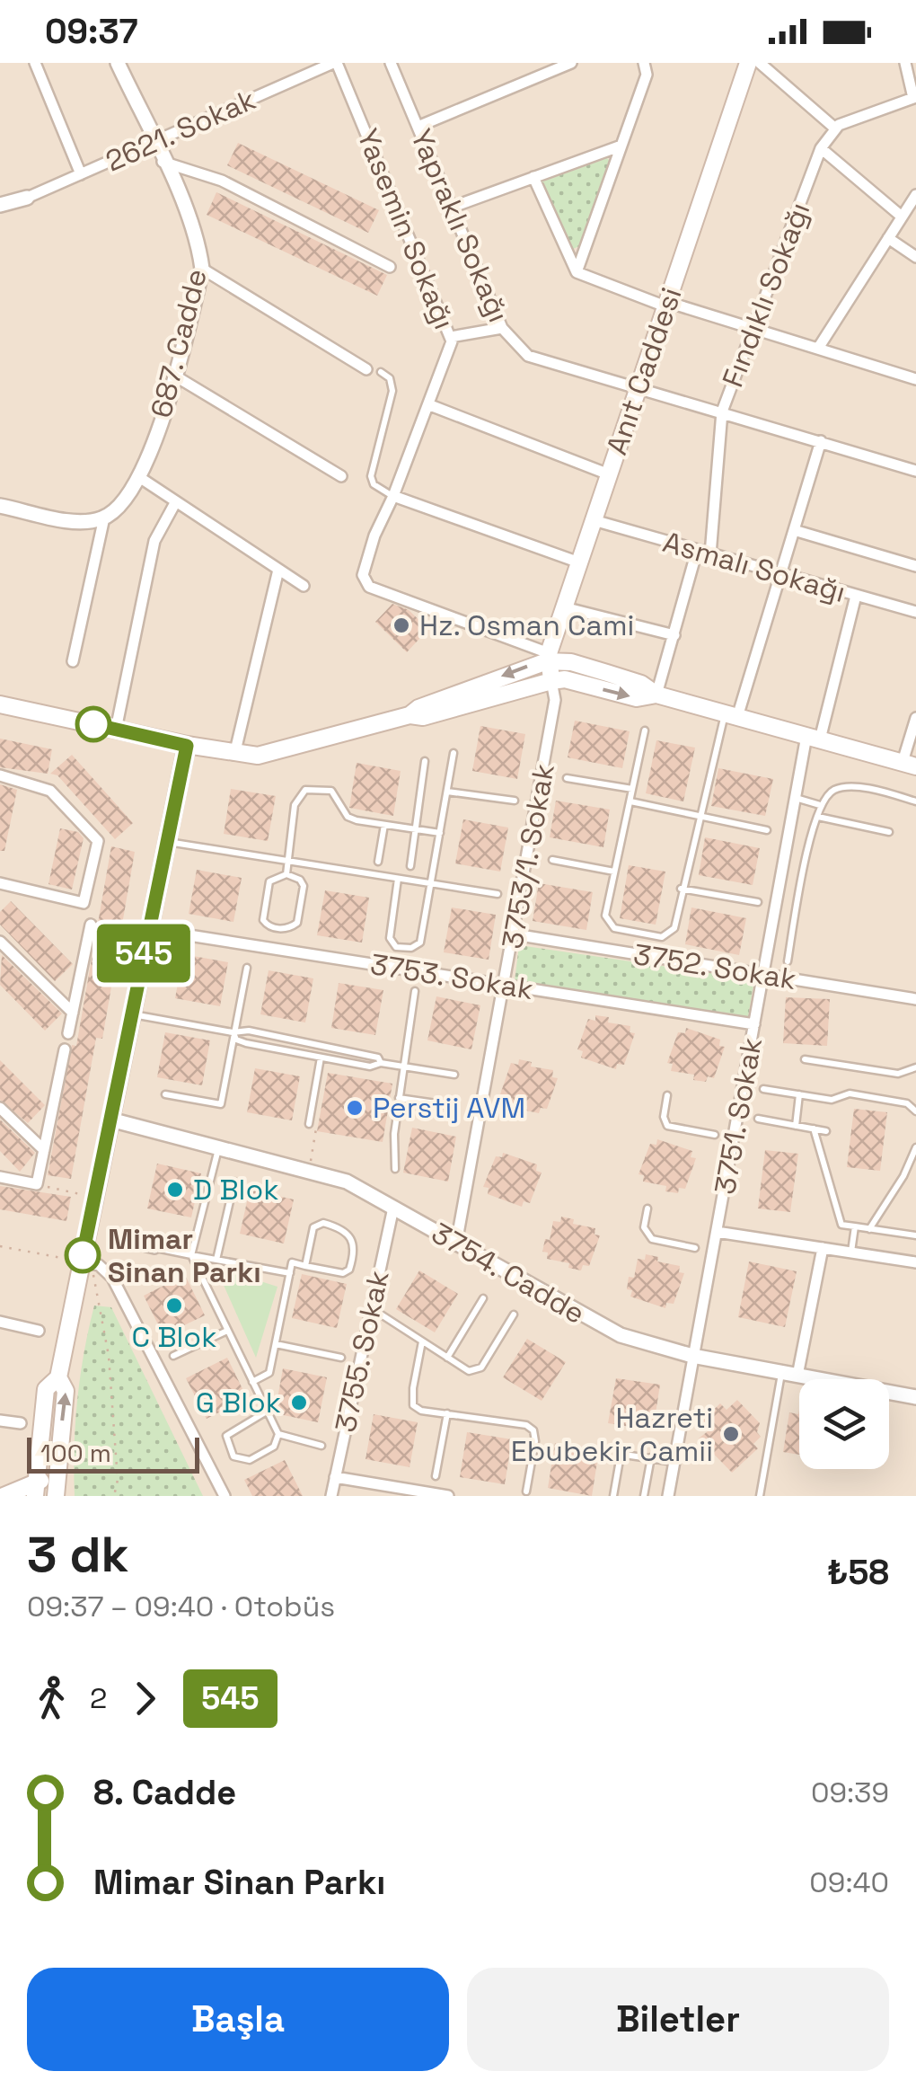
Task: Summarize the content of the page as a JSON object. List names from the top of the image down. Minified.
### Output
{"streets":{"main road":["Anıt Caddesi"],"street":["2621. Sokak","Yapraklı Sokağı","Yasemin Sokağı","Fındıklı Sokağı","687. Cadde","Asmalı Sokağı","3753/1. Sokak","3752. Sokak","3753. Sokak","3751. Sokak","3754. Cadde","3755. Sokak"]},"crossings":[["2621. Sokak","Yasemin Sokağı"],["2621. Sokak","687. Cadde"],["Yapraklı Sokağı","Fındıklı Sokağı"],["Yapraklı Sokağı","Anıt Caddesi"],["Yasemin Sokağı","Anıt Caddesi"],["Fındıklı Sokağı","Asmalı Sokağı"],["Anıt Caddesi","Asmalı Sokağı"],["Anıt Caddesi","3753/1. Sokak"],["Asmalı Sokağı","3751. Sokak"],["3753/1. Sokak","3752. Sokak"],["3753/1. Sokak","3753. Sokak"],["3753/1. Sokak","3754. Cadde"],["3752. Sokak","3751. Sokak"],["3753. Sokak","3751. Sokak"],["3751. Sokak","3754. Cadde"],["3754. Cadde","3755. Sokak"]],"places":["Hz. Osman Cami","Perstij AVM","D Blok","Mimar Sinan Parkı","C Blok","G Blok","Hazreti Ebubekir Camii"],"lines":["bus line 545"],"scale_bar":"100 m","page":{"status":"09:37","on_map":"545","scale":"100 m","heading":["3 dk","09:37 – 09:40 · Otobüs","₺58"],"legs":["2","545"],"list":[{"name":"8. Cadde","value":"09:39"},{"name":"Mimar Sinan Parkı","value":"09:40"}],"buttons":["Başla","Biletler"]}}
